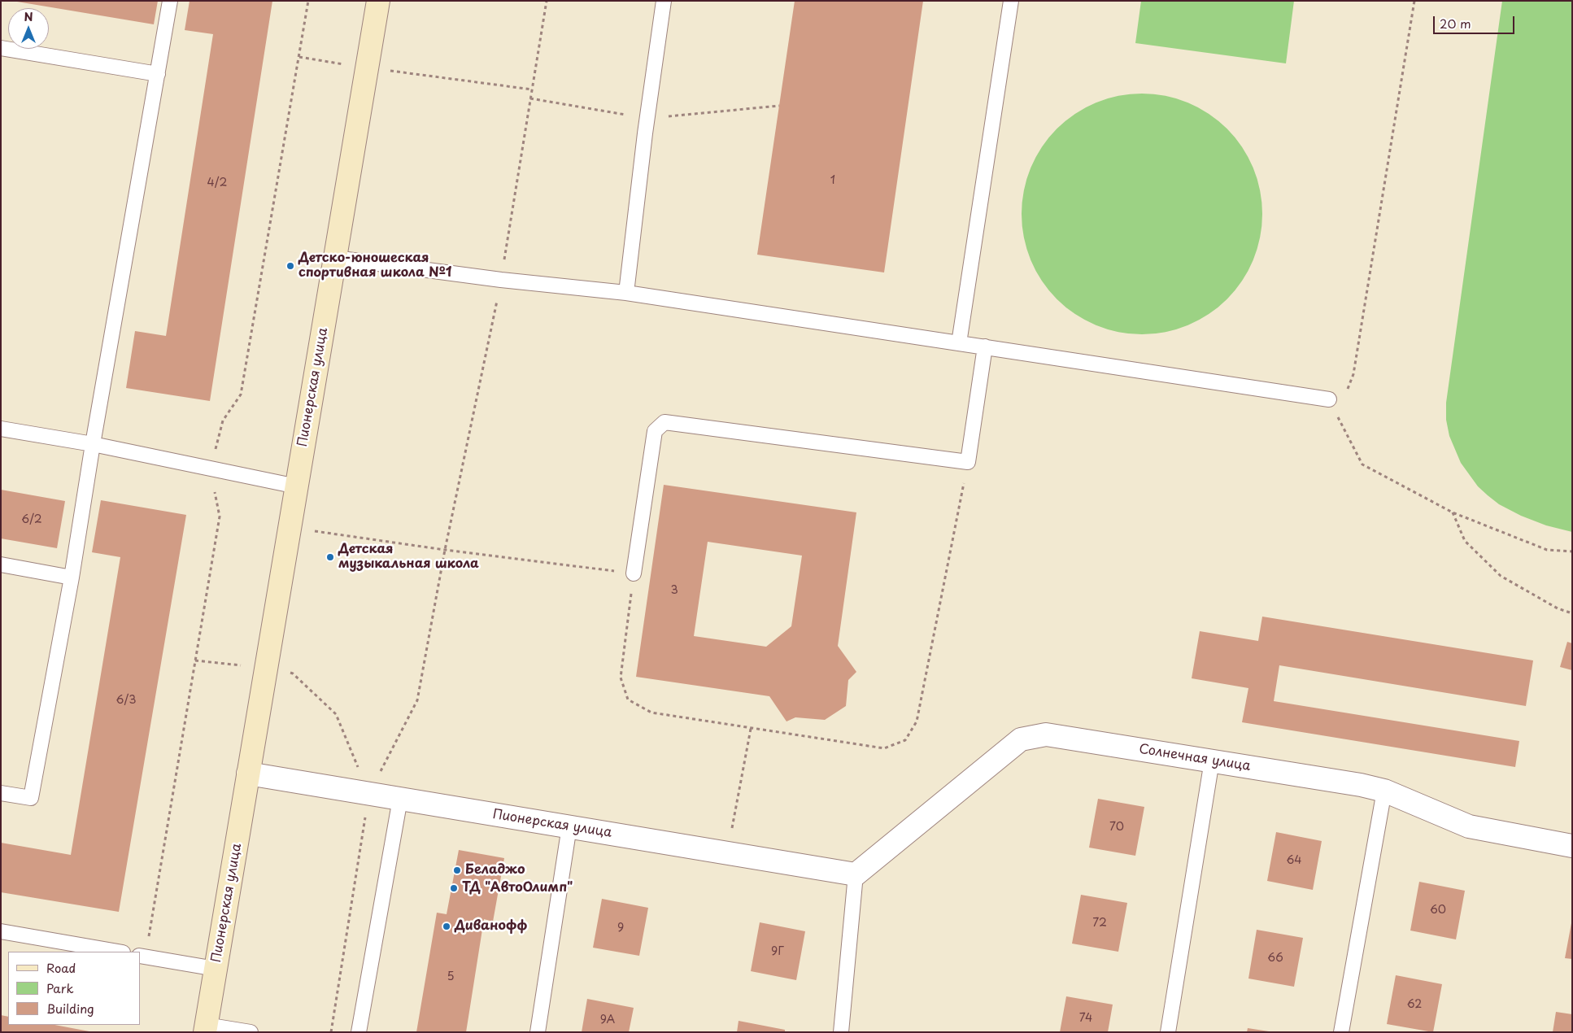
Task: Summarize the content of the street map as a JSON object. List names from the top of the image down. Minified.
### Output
{"streets":{"main road":["Пионерская улица"],"street":["Солнечная улица"]},"crossings":[["Пионерская улица","Солнечная улица"]],"places":["Детско-юношеская спортивная школа №1","Детская музыкальная школа","Беладжо","ТД \"АвтоОлимп\"","Диванофф"],"house_numbers":["1","4/2","6/2","3","6/3","70","64","60","72","9","9Г","66","5","62","74","9А"],"legend":["Road","Park","Building"],"scale_bar":"20 m","north":"top"}
